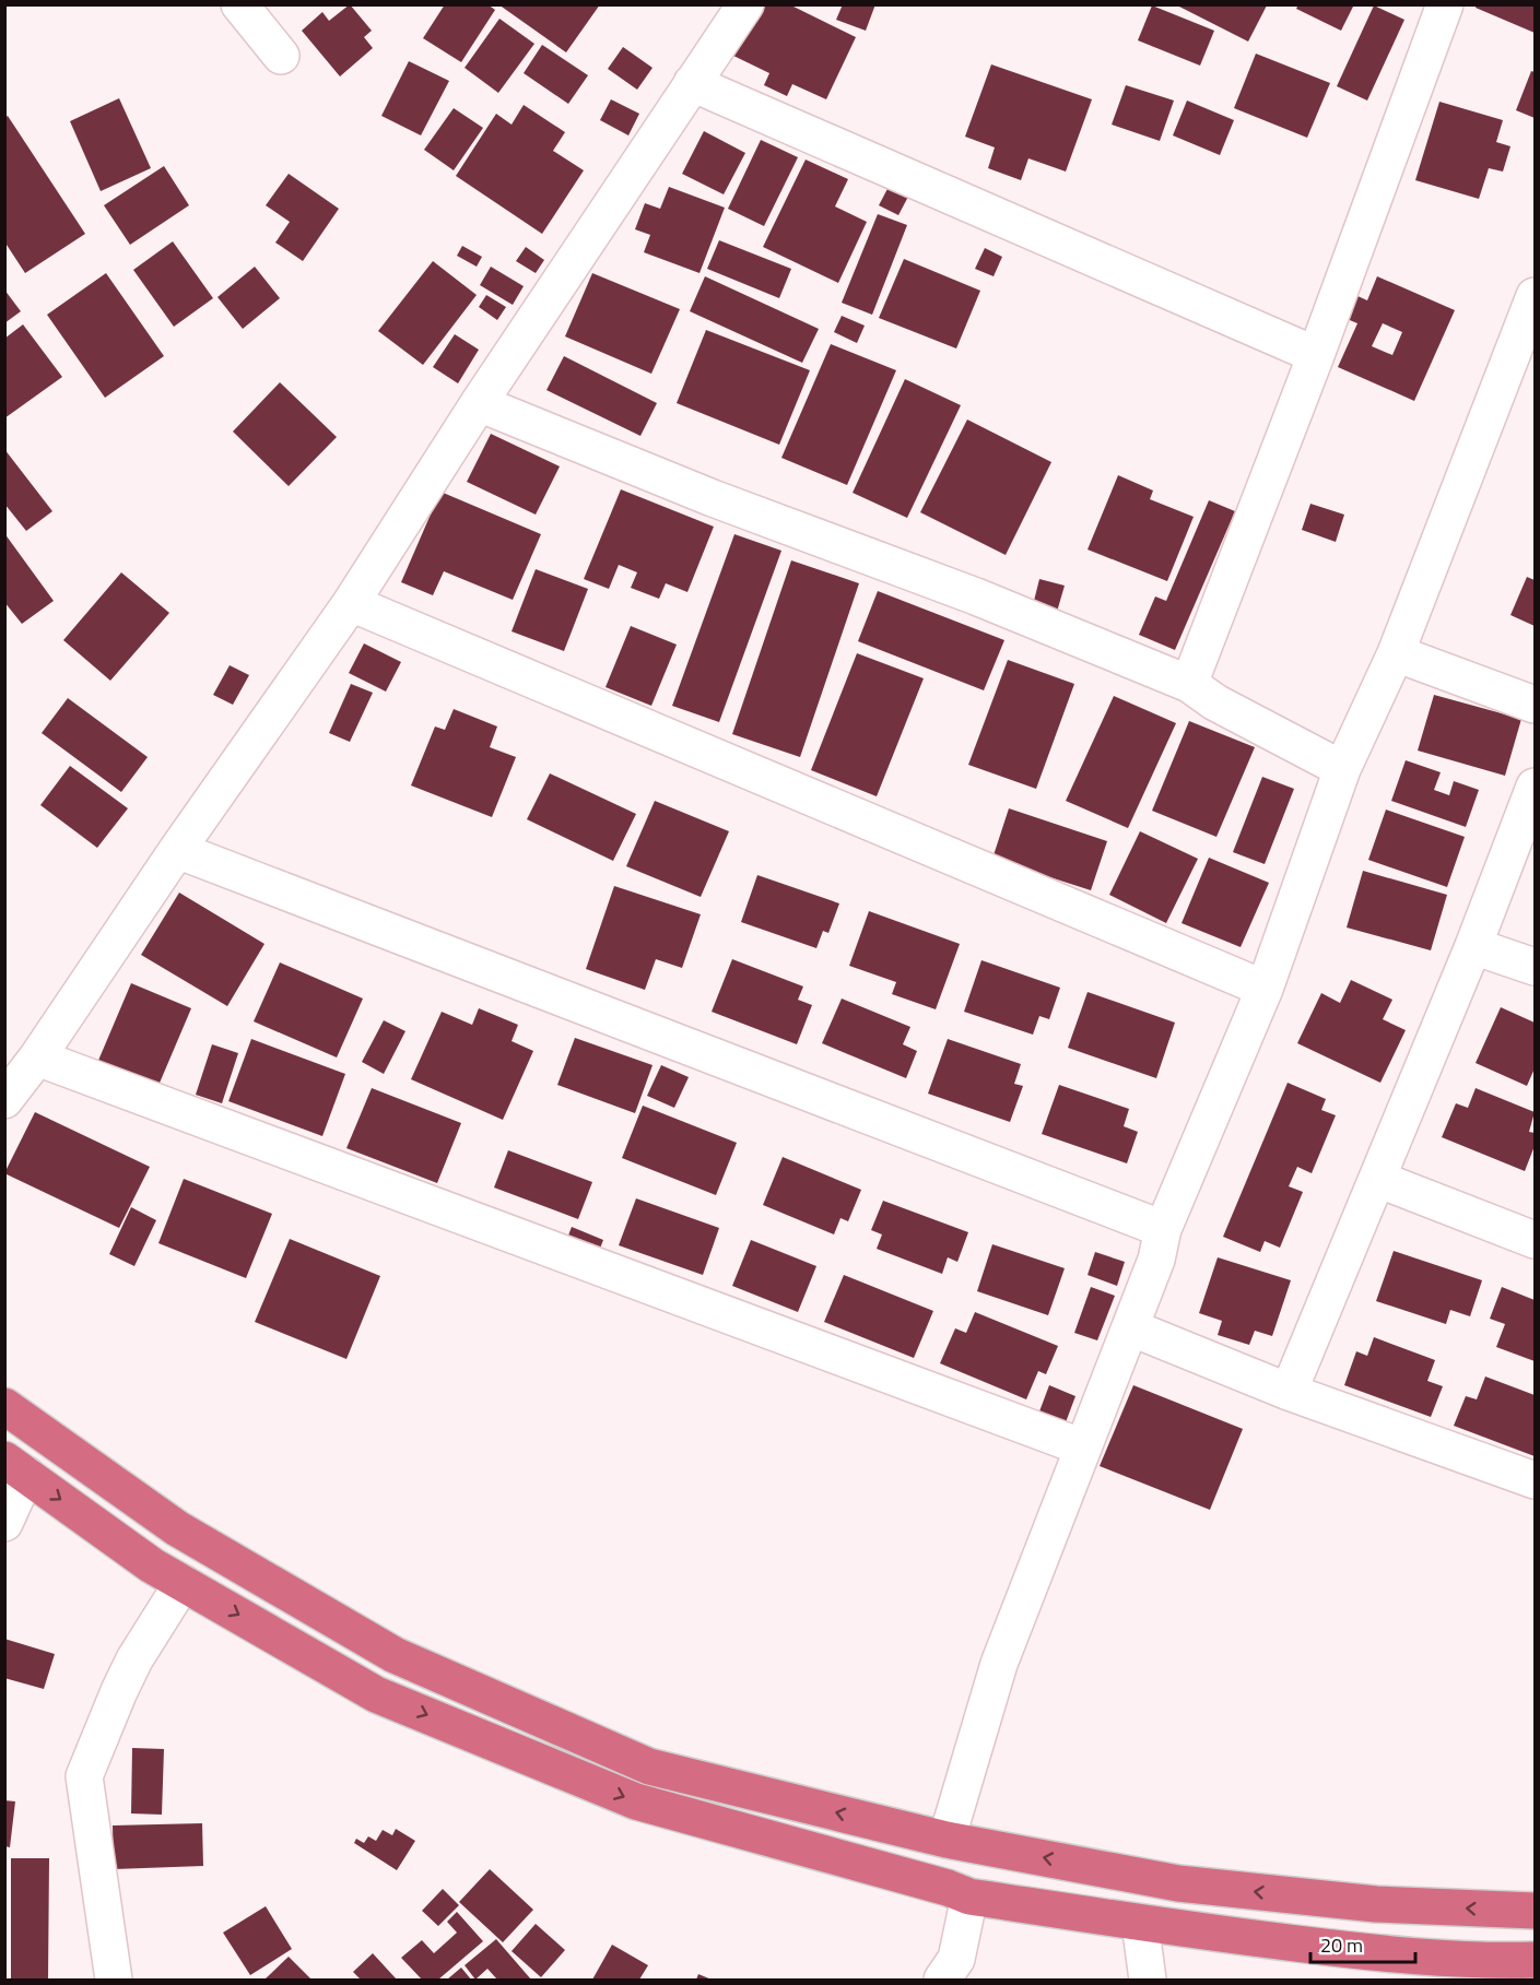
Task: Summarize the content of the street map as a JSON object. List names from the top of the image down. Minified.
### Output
{"scale_bar":"20 m"}
